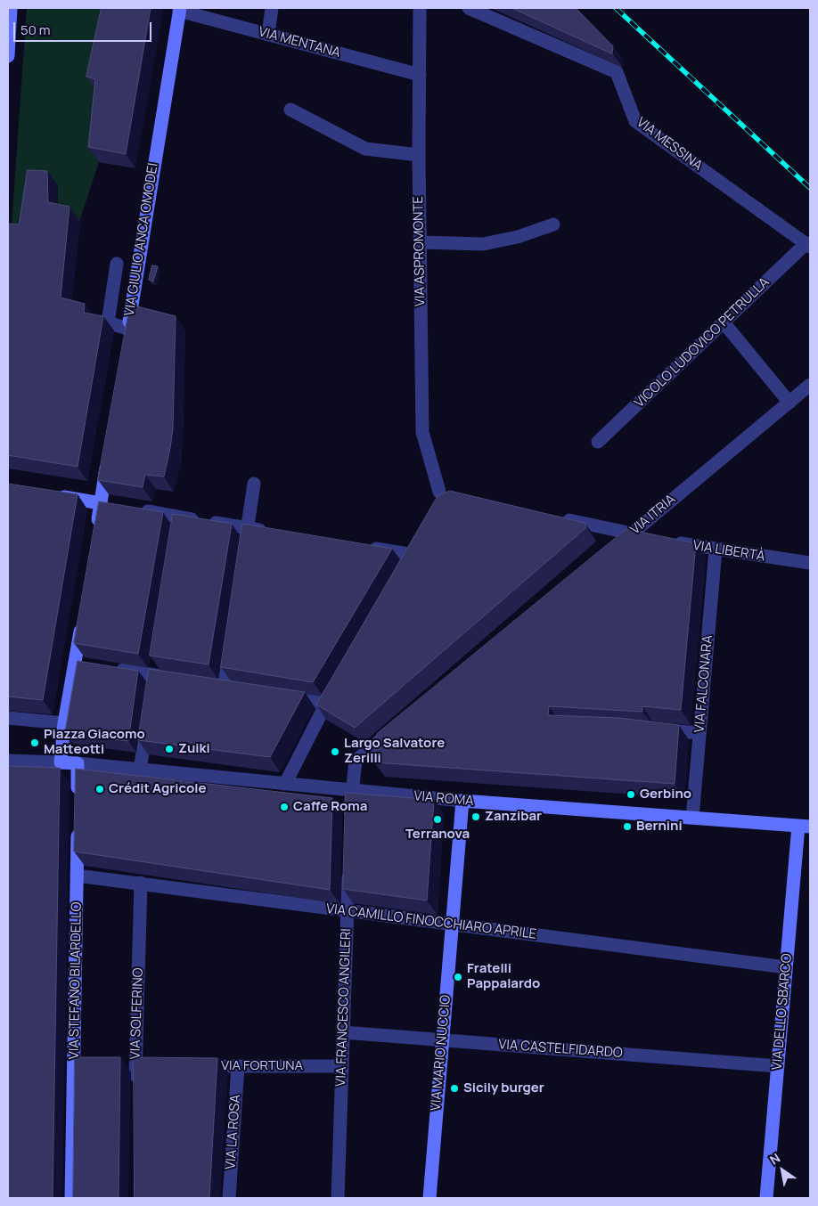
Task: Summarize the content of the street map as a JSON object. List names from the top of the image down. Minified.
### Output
{"streets":{"street":["VIA MENTANA","VIA MESSINA","VIA GIULIO ANCA OMODEI","VIA ASPROMONTE","VICOLO LUDOVICO PETRULLA","VIA ITRIA","VIA LIBERTÀ","VIA FALCONARA","VIA ROMA","VIA CAMILLO FINOCCHIARO APRILE","VIA STEFANO BILARDELLO","VIA FRANCESCO ANGILERI","VIA DELLO SBARCO","VIA SOLFERINO","VIA CASTELFIDARDO","VIA MARIO NUCCIO","VIA FORTUNA","VIA LA ROSA"]},"crossings":[["VIA MENTANA","VIA GIULIO ANCA OMODEI"],["VIA MENTANA","VIA ASPROMONTE"],["VIA MESSINA","VICOLO LUDOVICO PETRULLA"],["VIA LIBERTÀ","VIA FALCONARA"],["VIA FALCONARA","VIA ROMA"],["VIA ROMA","VIA DELLO SBARCO"],["VIA ROMA","VIA MARIO NUCCIO"],["VIA CAMILLO FINOCCHIARO APRILE","VIA STEFANO BILARDELLO"],["VIA CAMILLO FINOCCHIARO APRILE","VIA FRANCESCO ANGILERI"],["VIA CAMILLO FINOCCHIARO APRILE","VIA DELLO SBARCO"],["VIA CAMILLO FINOCCHIARO APRILE","VIA SOLFERINO"],["VIA CAMILLO FINOCCHIARO APRILE","VIA MARIO NUCCIO"],["VIA FRANCESCO ANGILERI","VIA CASTELFIDARDO"],["VIA FRANCESCO ANGILERI","VIA FORTUNA"],["VIA DELLO SBARCO","VIA CASTELFIDARDO"],["VIA CASTELFIDARDO","VIA MARIO NUCCIO"],["VIA FORTUNA","VIA LA ROSA"]],"places":["Piazza Giacomo Matteotti","Zuiki","Largo Salvatore Zerilli","Crédit Agricole","Gerbino","Caffe Roma","Zanzibar","Terranova","Bernini","Fratelli Pappalardo","Sicily burger"],"scale_bar":"50 m","north":"top left"}
